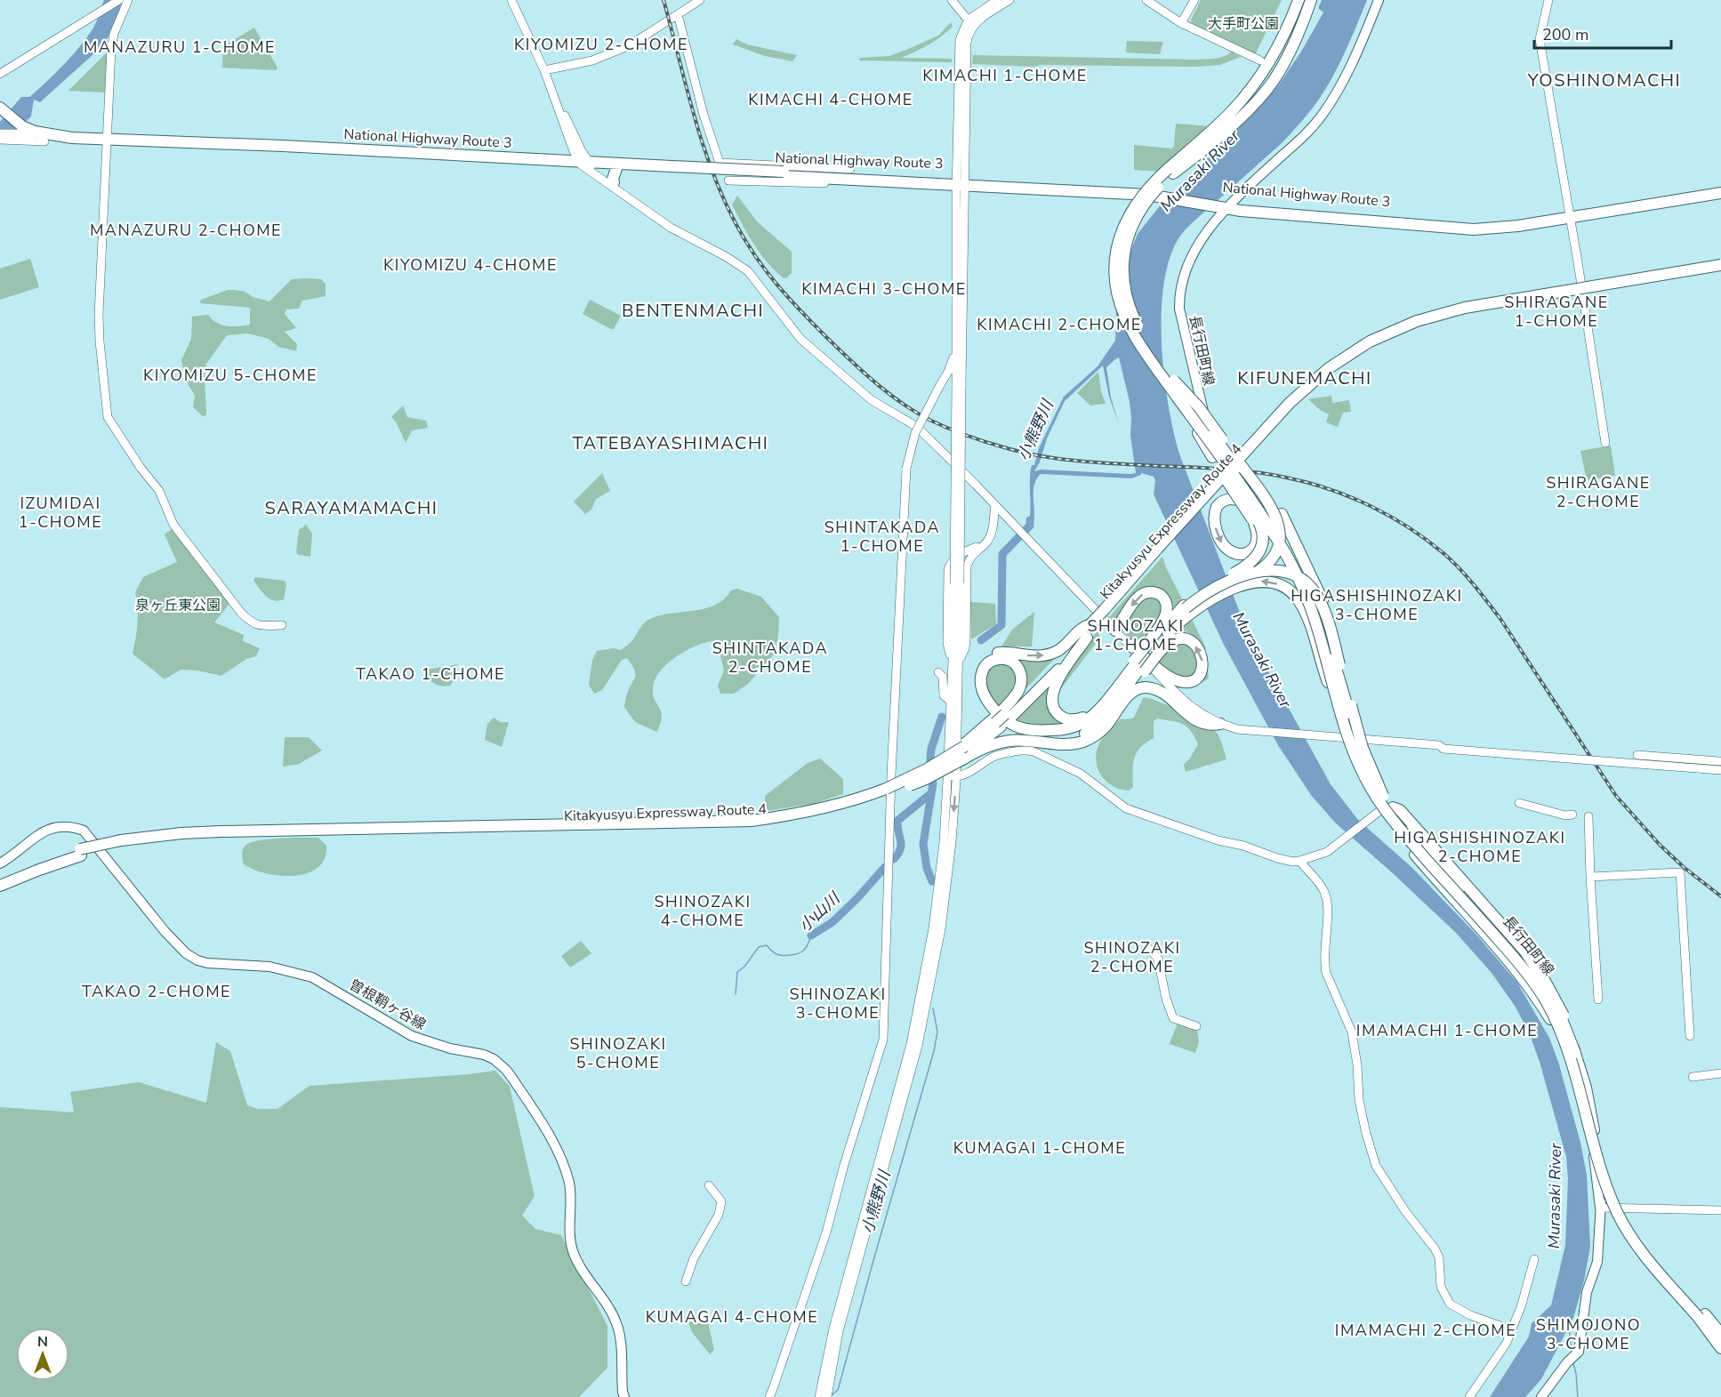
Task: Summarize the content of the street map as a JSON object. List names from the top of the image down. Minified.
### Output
{"streets":{"highway":["National Highway Route 3","Kitakyusyu Expressway Route 4"],"main road":["長行田町線","曽根鞘ヶ谷線"]},"crossings":[["National Highway Route 3","長行田町線"]],"districts":["KIYOMIZU 2-CHOME","MANAZURU 1-CHOME","KIMACHI 1-CHOME","YOSHINOMACHI","KIMACHI 4-CHOME","MANAZURU 2-CHOME","KIYOMIZU 4-CHOME","KIMACHI 3-CHOME","SHIRAGANE 1-CHOME","BENTENMACHI","KIMACHI 2-CHOME","KIYOMIZU 5-CHOME","KIFUNEMACHI","TATEBAYASHIMACHI","SHIRAGANE 2-CHOME","IZUMIDAI 1-CHOME","SARAYAMAMACHI","SHINTAKADA 1-CHOME","HIGASHISHINOZAKI 3-CHOME","SHINOZAKI 1-CHOME","SHINTAKADA 2-CHOME","TAKAO 1-CHOME","HIGASHISHINOZAKI 2-CHOME","SHINOZAKI 4-CHOME","SHINOZAKI 2-CHOME","TAKAO 2-CHOME","SHINOZAKI 3-CHOME","IMAMACHI 1-CHOME","SHINOZAKI 5-CHOME","KUMAGAI 1-CHOME","KUMAGAI 4-CHOME","SHIMOJONO 3-CHOME","IMAMACHI 2-CHOME"],"water":["Murasaki River","小熊野川","小山川"],"parks":["大手町公園","泉ヶ丘東公園"],"scale_bar":"200 m","north":"top"}
